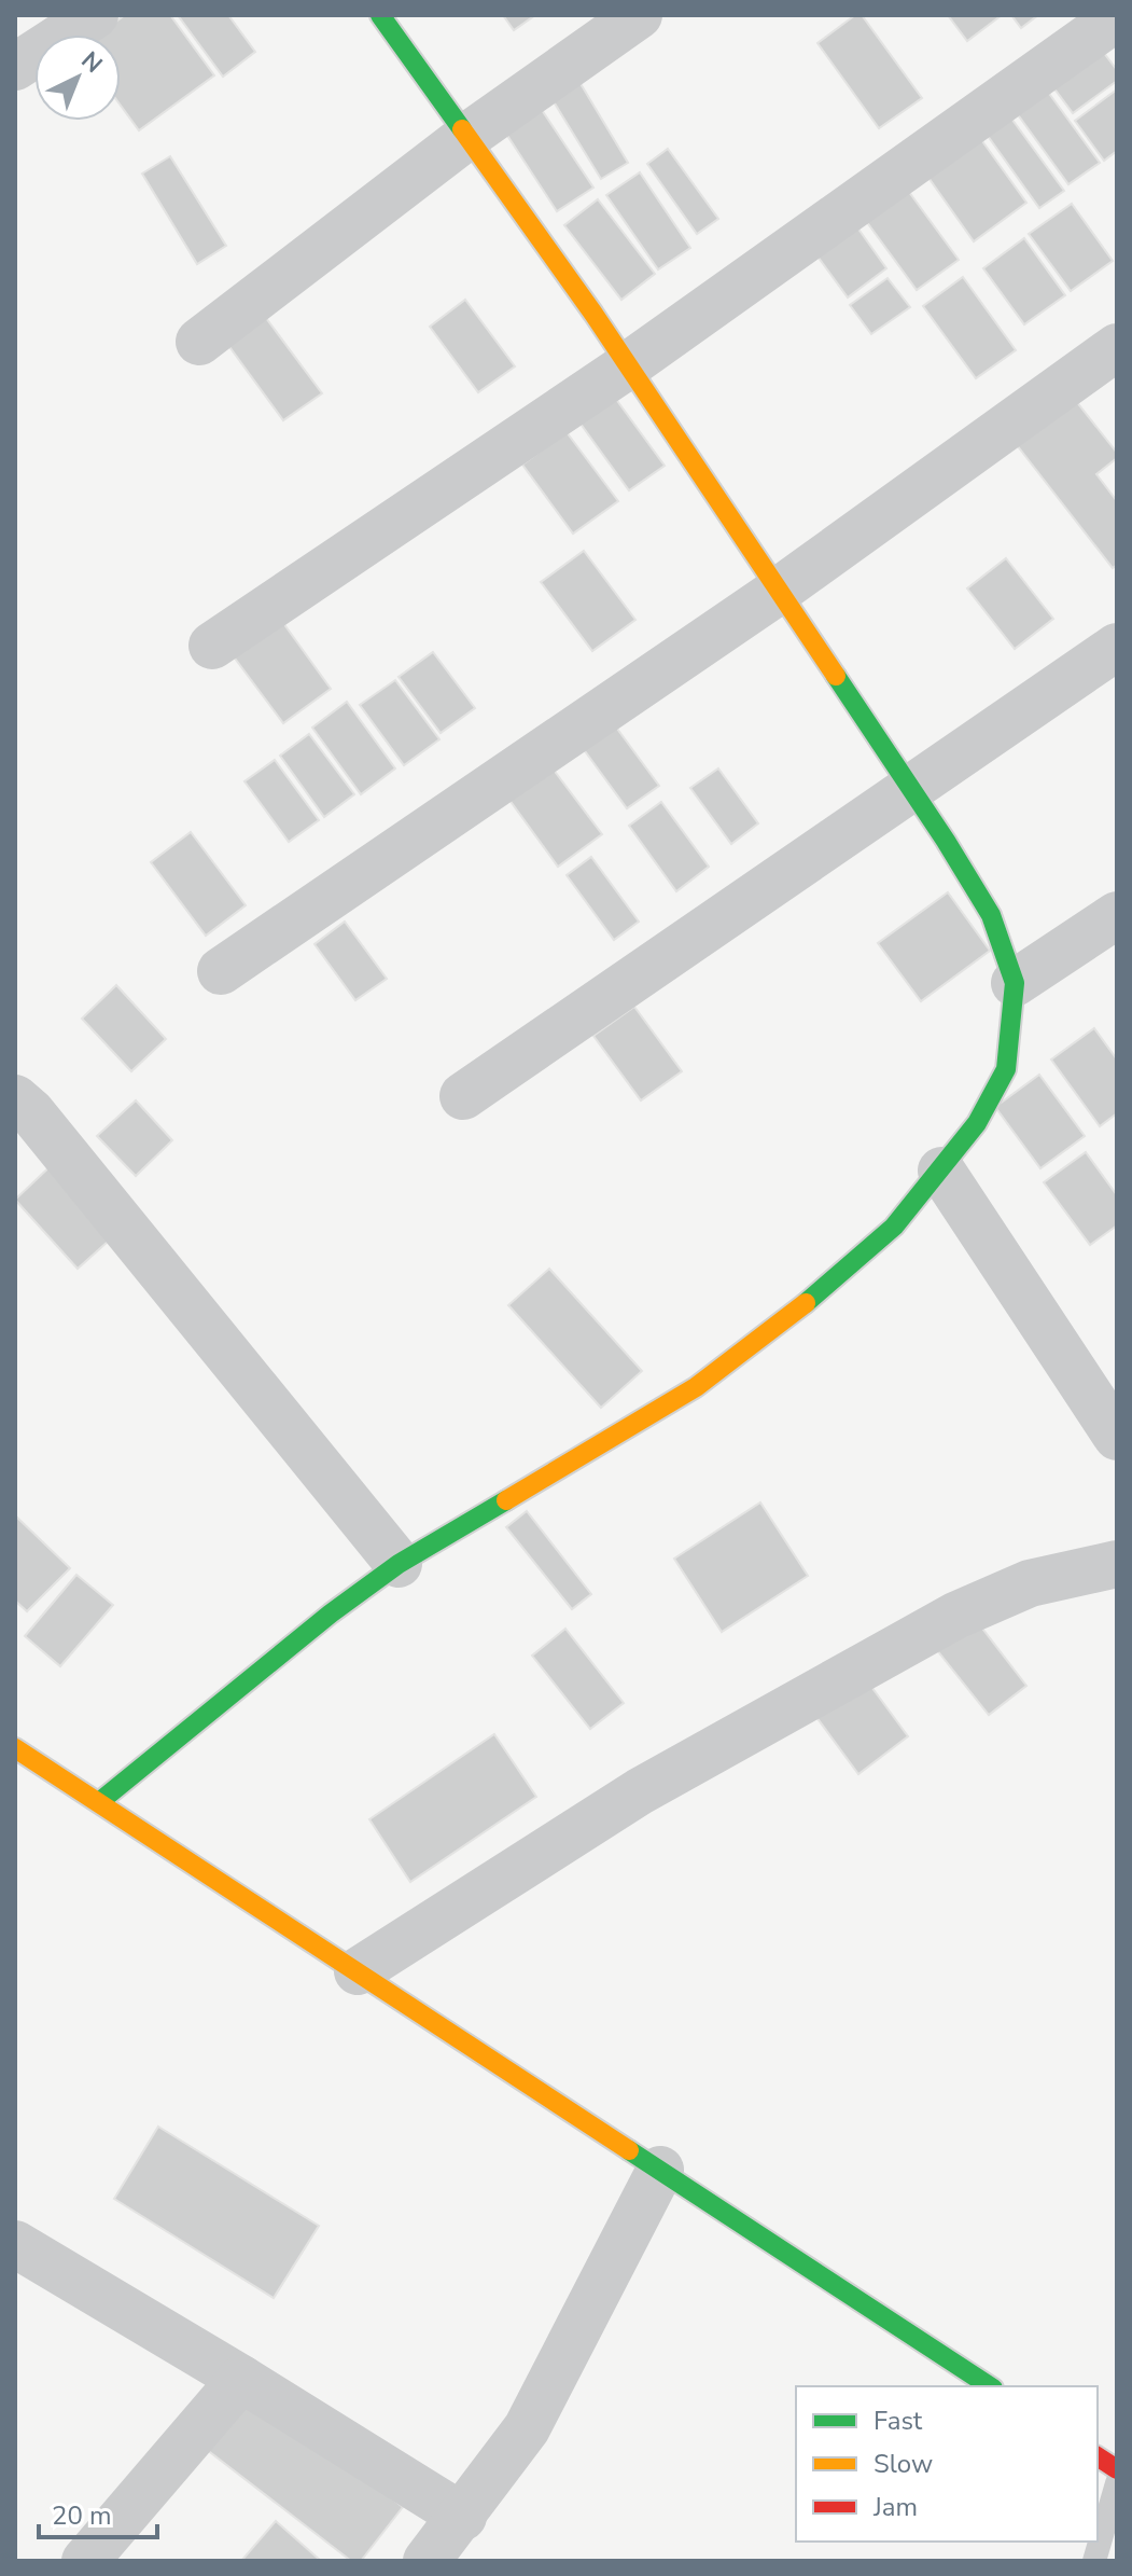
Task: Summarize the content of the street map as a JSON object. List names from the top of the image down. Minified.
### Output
{"legend":["Fast","Slow","Jam"],"scale_bar":"20 m","north":"top right"}
